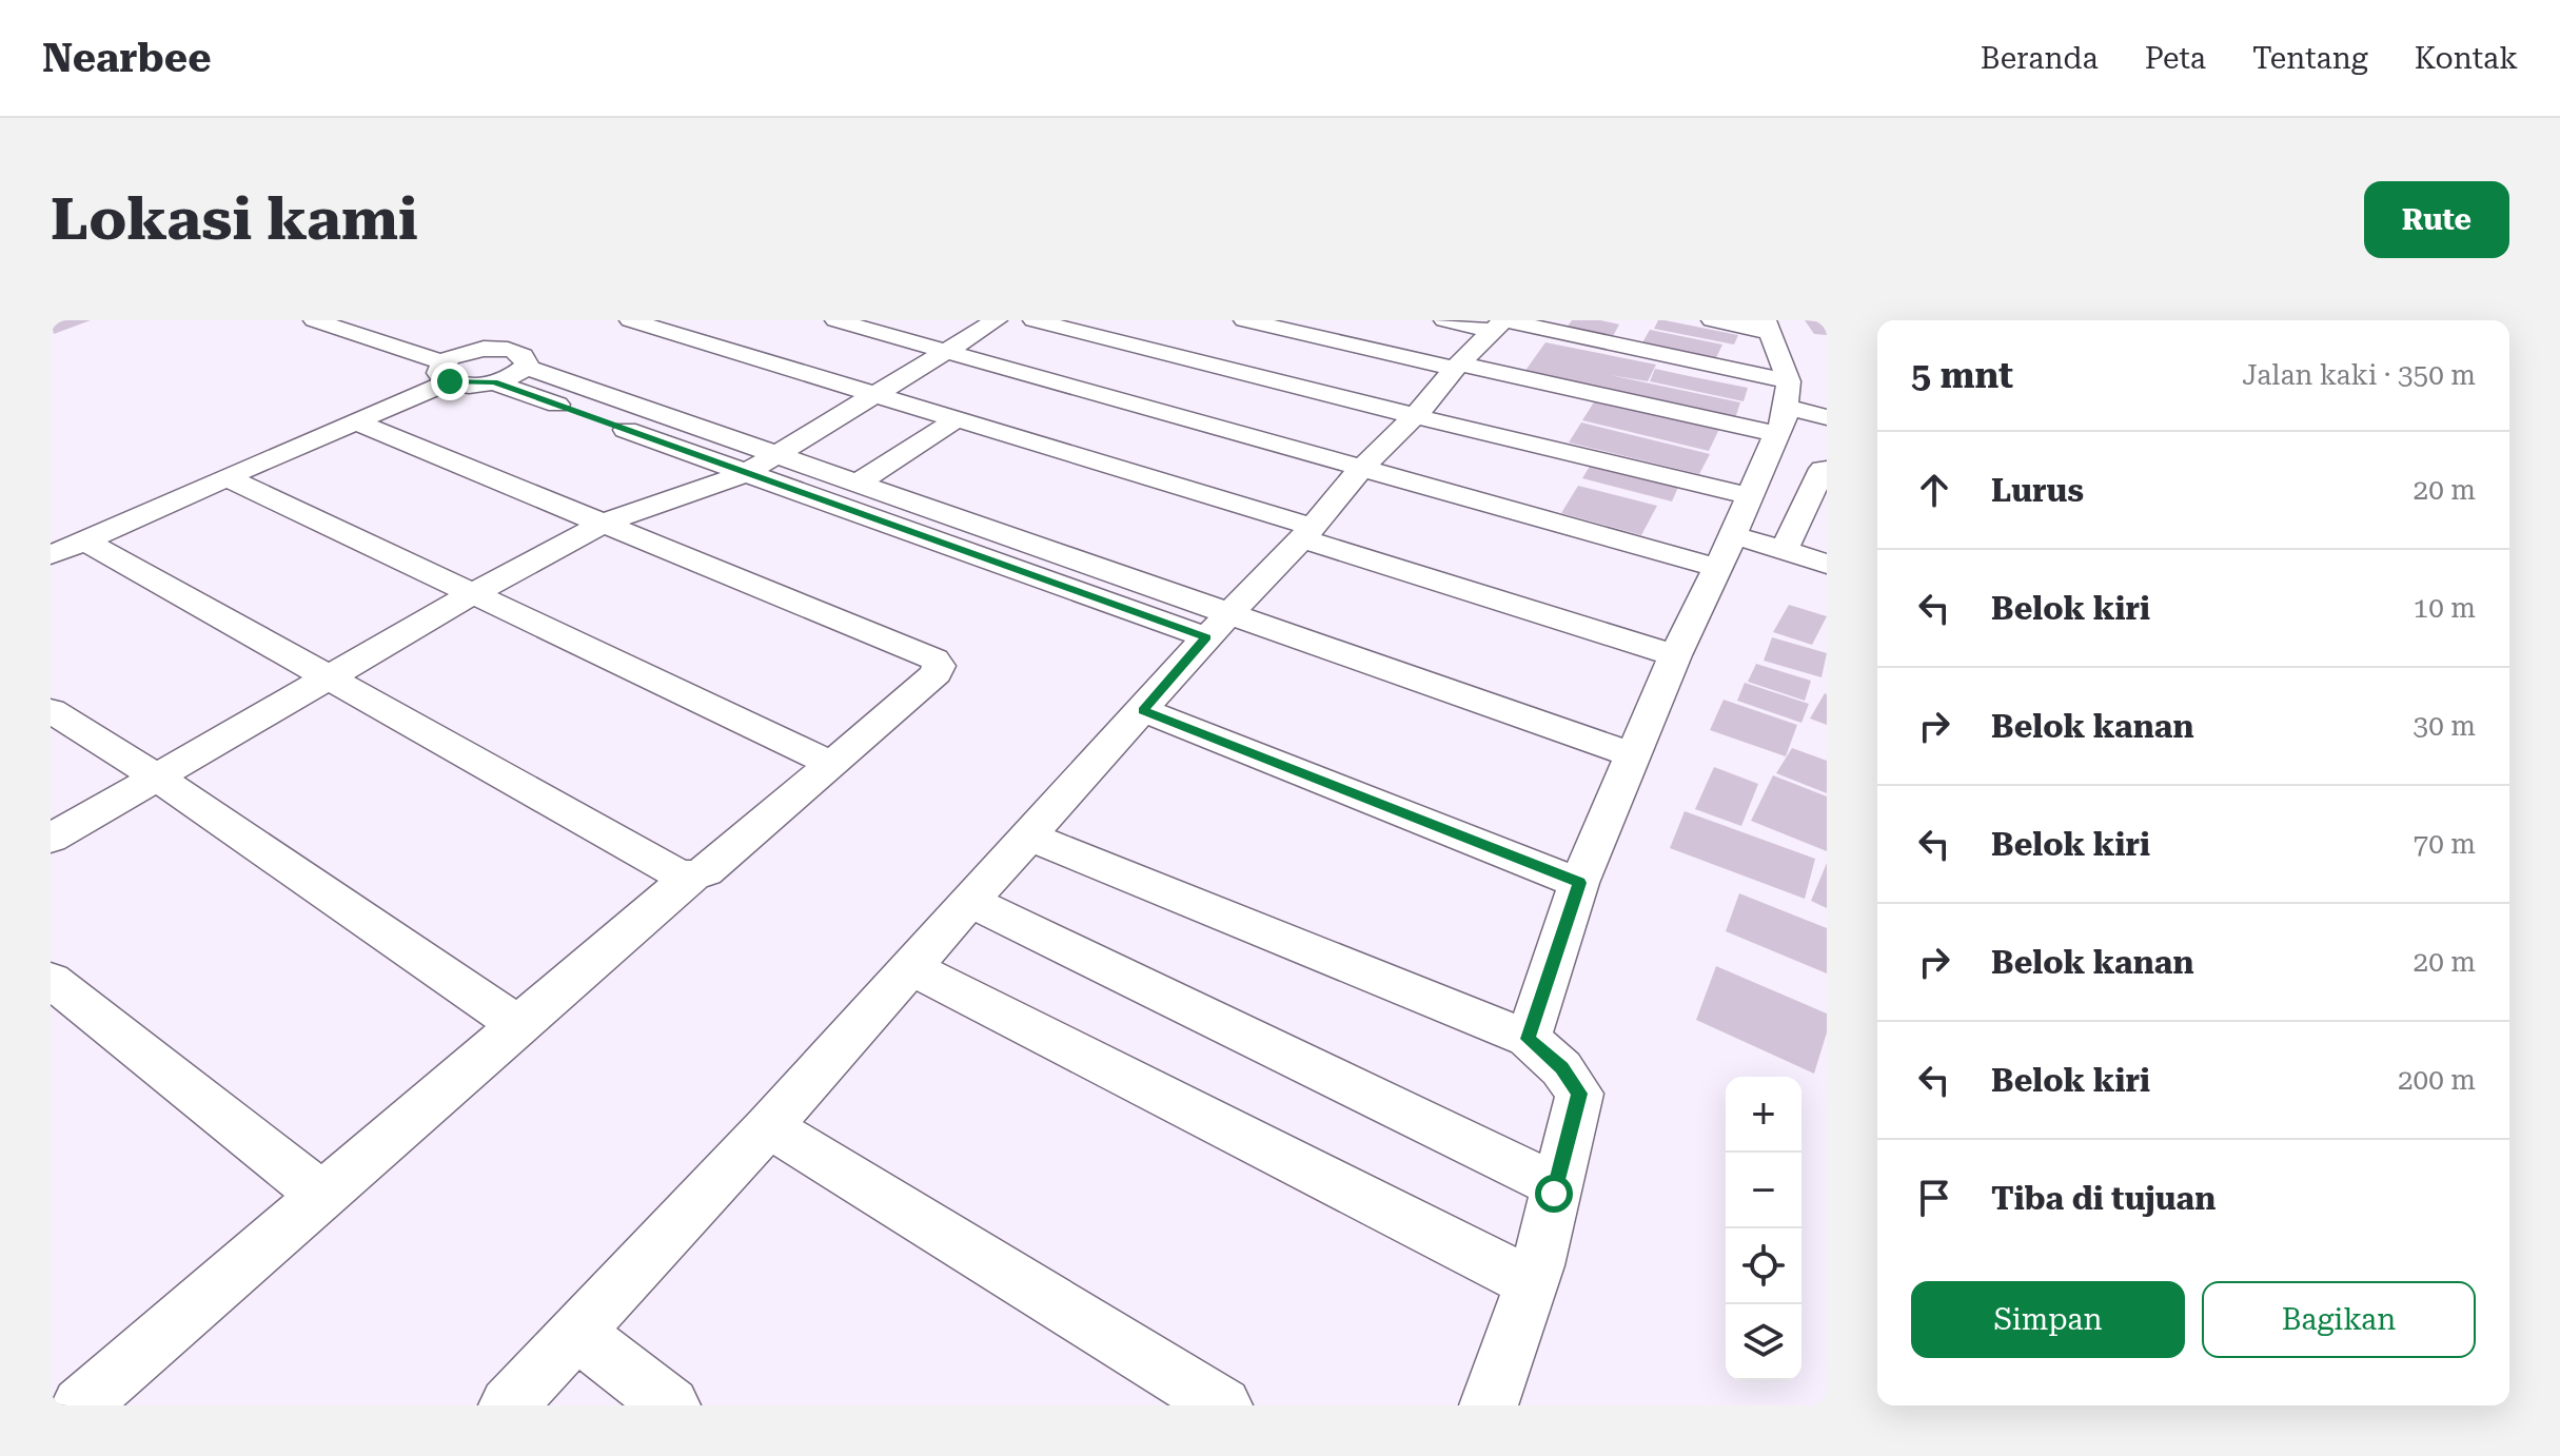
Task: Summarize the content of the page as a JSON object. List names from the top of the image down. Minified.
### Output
{"page":{"header":"Nearbee","nav":["Beranda","Peta","Tentang","Kontak"],"buttons":["Rute",["Simpan","Bagikan"]],"title":"Lokasi kami","heading":["5 mnt","Jalan kaki · 350 m"],"list":[["Lurus","20 m"],["Belok kiri","10 m"],["Belok kanan","30 m"],["Belok kiri","70 m"],["Belok kanan","20 m"],["Belok kiri","200 m"],"Tiba di tujuan"],"map_buttons":["+","−"]}}
